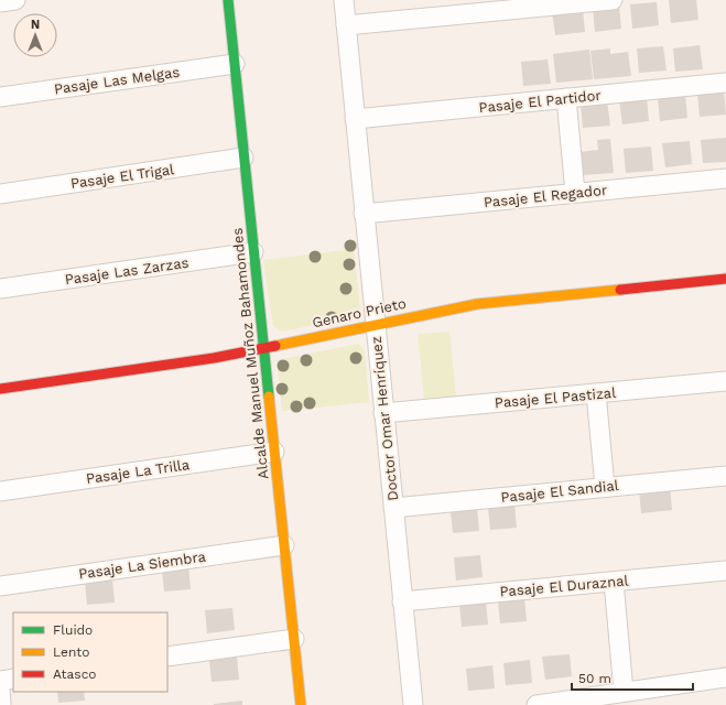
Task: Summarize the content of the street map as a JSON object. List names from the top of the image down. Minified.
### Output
{"streets":{"street":["Pasaje Las Melgas","Pasaje El Partidor","Pasaje El Trigal","Pasaje El Regador","Pasaje Las Zarzas","Genaro Prieto","Alcalde Manuel Muñoz Bahamondes","Pasaje El Pastizal","Doctor Omar Henríquez","Pasaje La Trilla","Pasaje El Sandial","Pasaje La Siembra","Pasaje El Duraznal"]},"crossings":[["Pasaje Las Melgas","Alcalde Manuel Muñoz Bahamondes"],["Pasaje El Partidor","Doctor Omar Henríquez"],["Pasaje El Trigal","Alcalde Manuel Muñoz Bahamondes"],["Pasaje El Regador","Doctor Omar Henríquez"],["Pasaje Las Zarzas","Alcalde Manuel Muñoz Bahamondes"],["Genaro Prieto","Alcalde Manuel Muñoz Bahamondes"],["Genaro Prieto","Doctor Omar Henríquez"],["Alcalde Manuel Muñoz Bahamondes","Pasaje La Trilla"],["Alcalde Manuel Muñoz Bahamondes","Pasaje La Siembra"],["Pasaje El Pastizal","Doctor Omar Henríquez"],["Doctor Omar Henríquez","Pasaje El Sandial"],["Doctor Omar Henríquez","Pasaje El Duraznal"]],"legend":["Fluido","Lento","Atasco"],"scale_bar":"50 m","north":"top"}
